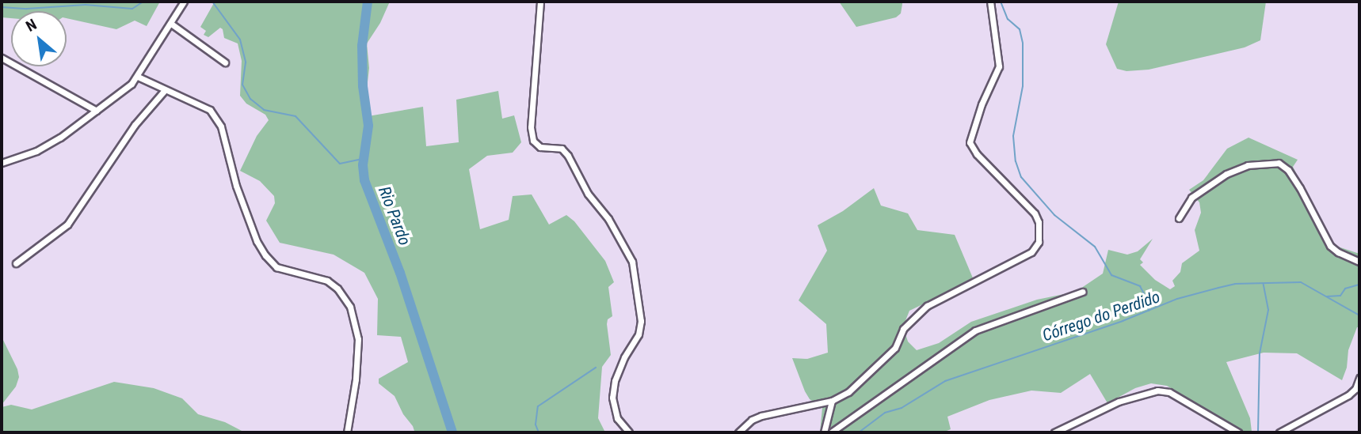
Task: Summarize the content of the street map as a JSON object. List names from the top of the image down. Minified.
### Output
{"water":["Rio Pardo","Córrego do Perdido"],"north":"top left"}
